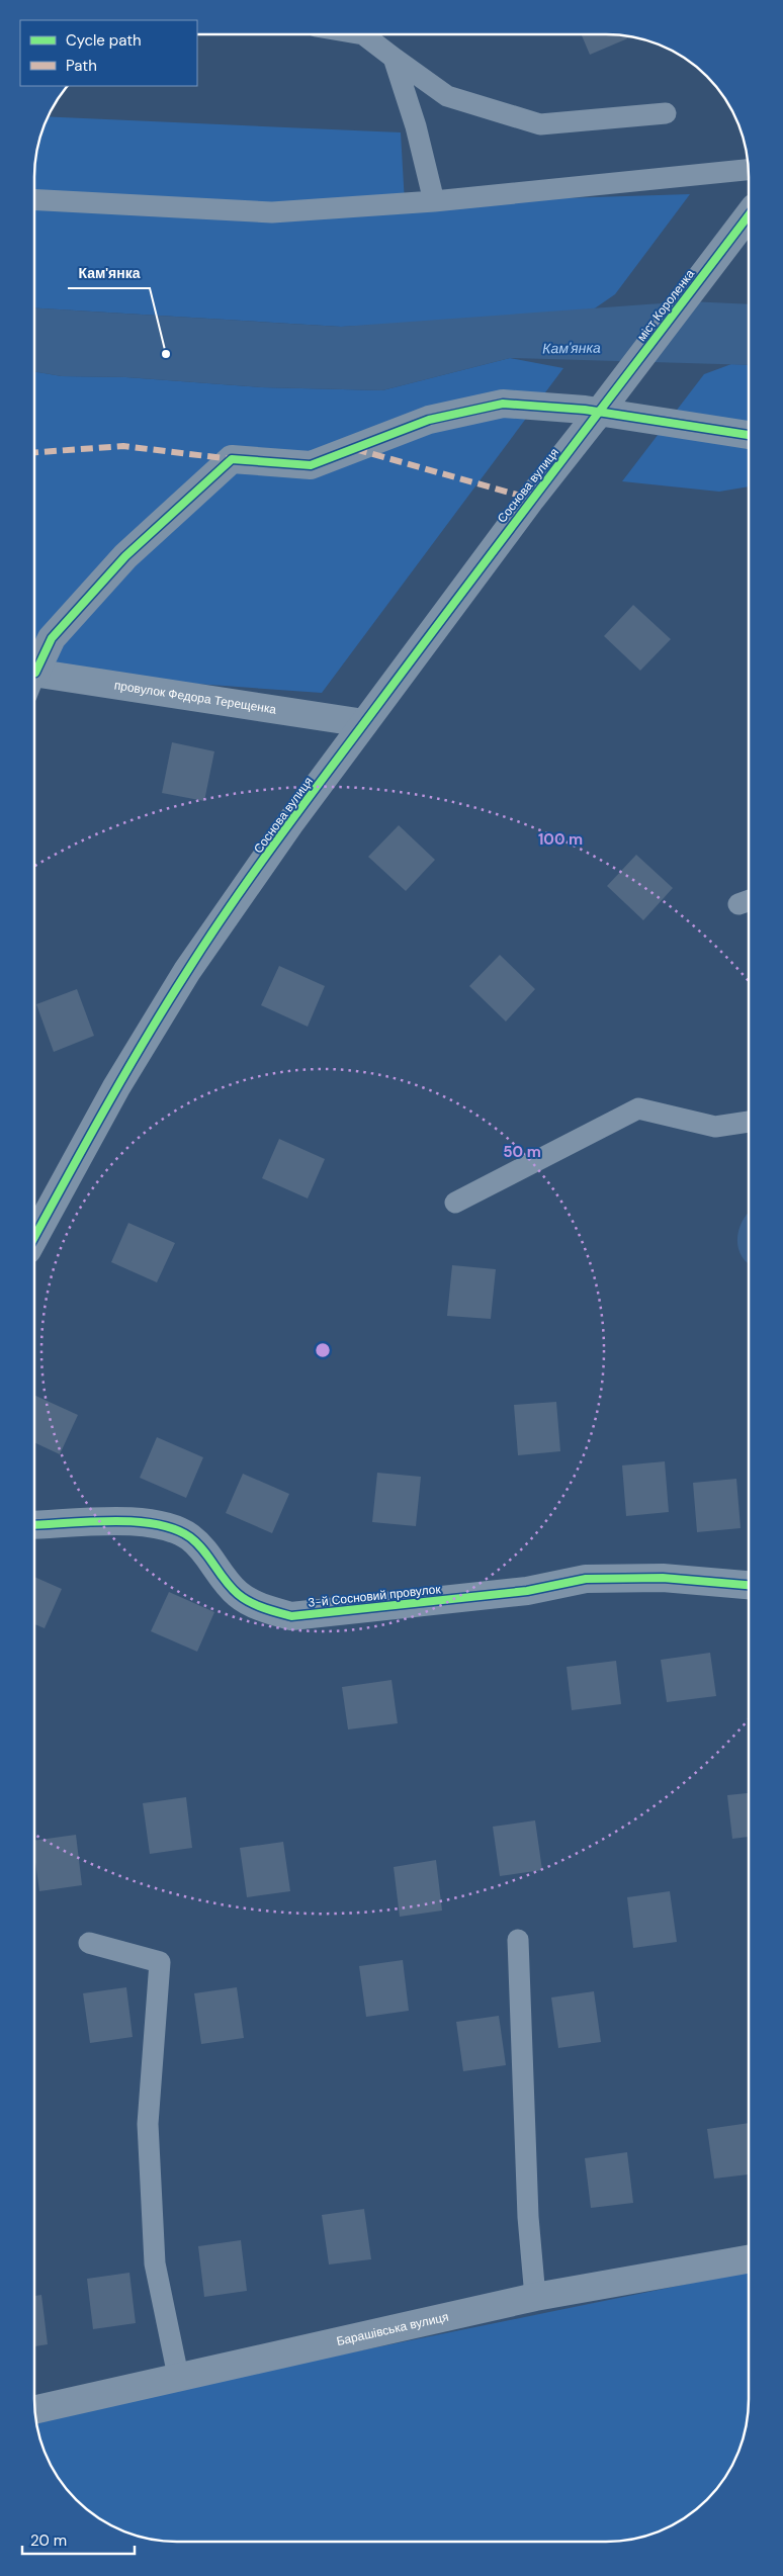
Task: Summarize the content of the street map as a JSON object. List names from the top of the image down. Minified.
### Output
{"streets":{"street":["міст Короленка","Соснова вулиця","провулок Федора Терещенка","3-й Сосновий провулок","Барашівська вулиця"]},"crossings":[["міст Короленка","Соснова вулиця"],["Соснова вулиця","провулок Федора Терещенка"]],"water":["Кам'янка"],"places":["Кам'янка"],"legend":["Cycle path","Path"],"scale_bar":"20 m","rings":["100 m","50 m"]}
